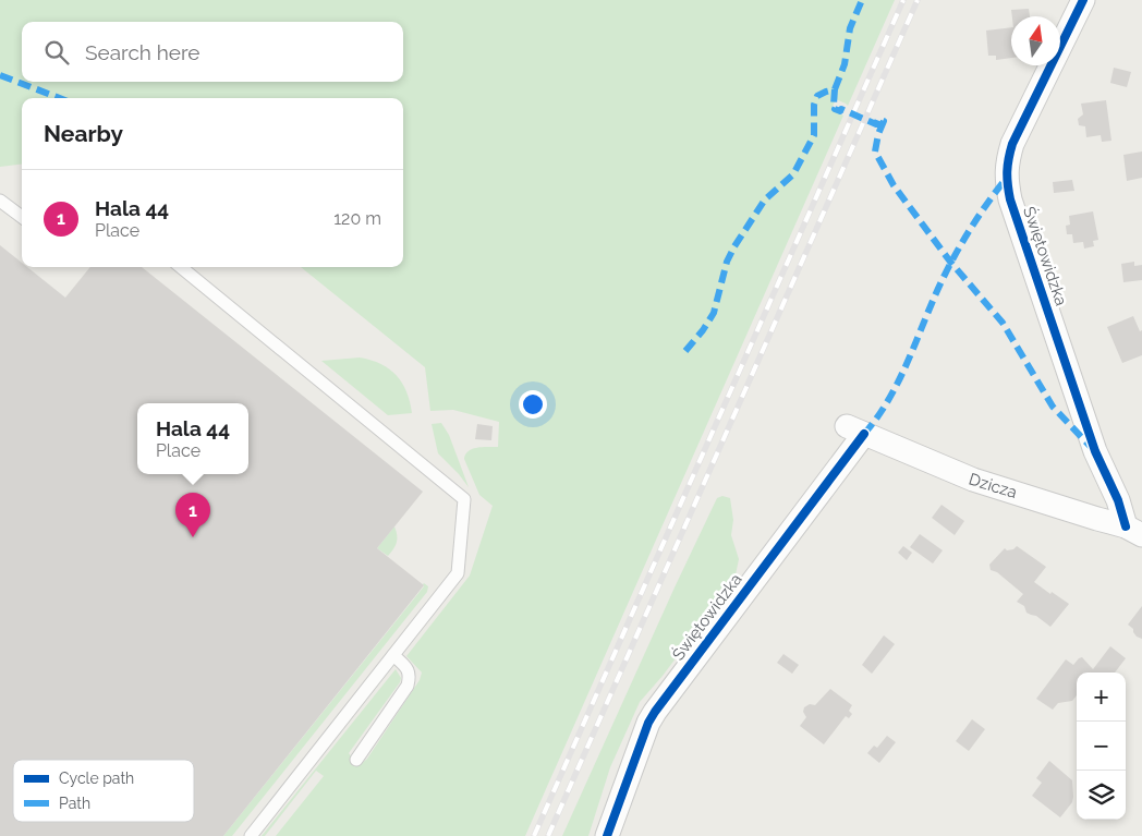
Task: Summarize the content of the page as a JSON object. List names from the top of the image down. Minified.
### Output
{"streets":{"street":["Świętowidzka","Dzicza"]},"crossings":[["Świętowidzka","Dzicza"]],"legend":["Cycle path","Path"],"north":"top","page":{"search":"Search here","heading":"Nearby","list":[{"mark":"1","name":"Hala 44","note":"Place","value":"120 m"}],"popup":["Hala 44","Place"],"pins":"1","map_buttons":["+","−"]}}
